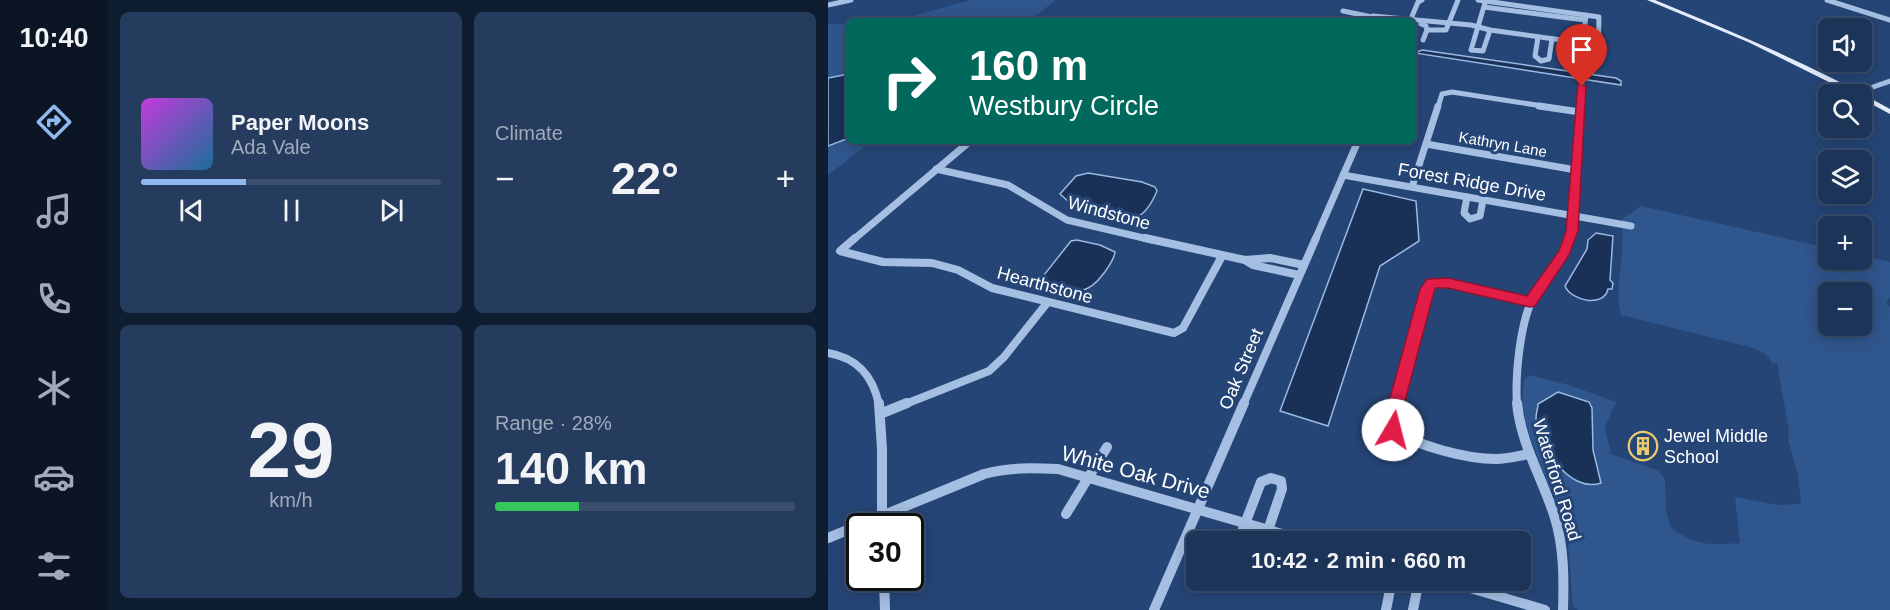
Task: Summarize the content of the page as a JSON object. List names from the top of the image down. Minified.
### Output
{"streets":{"street":["Kathryn Lane","Forest Ridge Drive","Windstone","Hearthstone","Oak Street","White Oak Drive","Waterford Road"]},"crossings":[["Kathryn Lane","Waterford Road"],["Forest Ridge Drive","Oak Street"],["Forest Ridge Drive","Waterford Road"],["Windstone","Hearthstone"],["Windstone","Oak Street"],["Oak Street","White Oak Drive"]],"places":{"building":["Jewel Middle School"]},"page":{"tabs":"10:40","tile":["Climate",["29","km/h"],["Range · 28%","140 km"]],"map_buttons":["+","−"],"turn":["160 m","Westbury Circle"],"song":["Paper Moons","Ada Vale"],"heat":["−","22°","+"],"limit":"30","trip":"10:42 · 2 min · 660 m"}}
